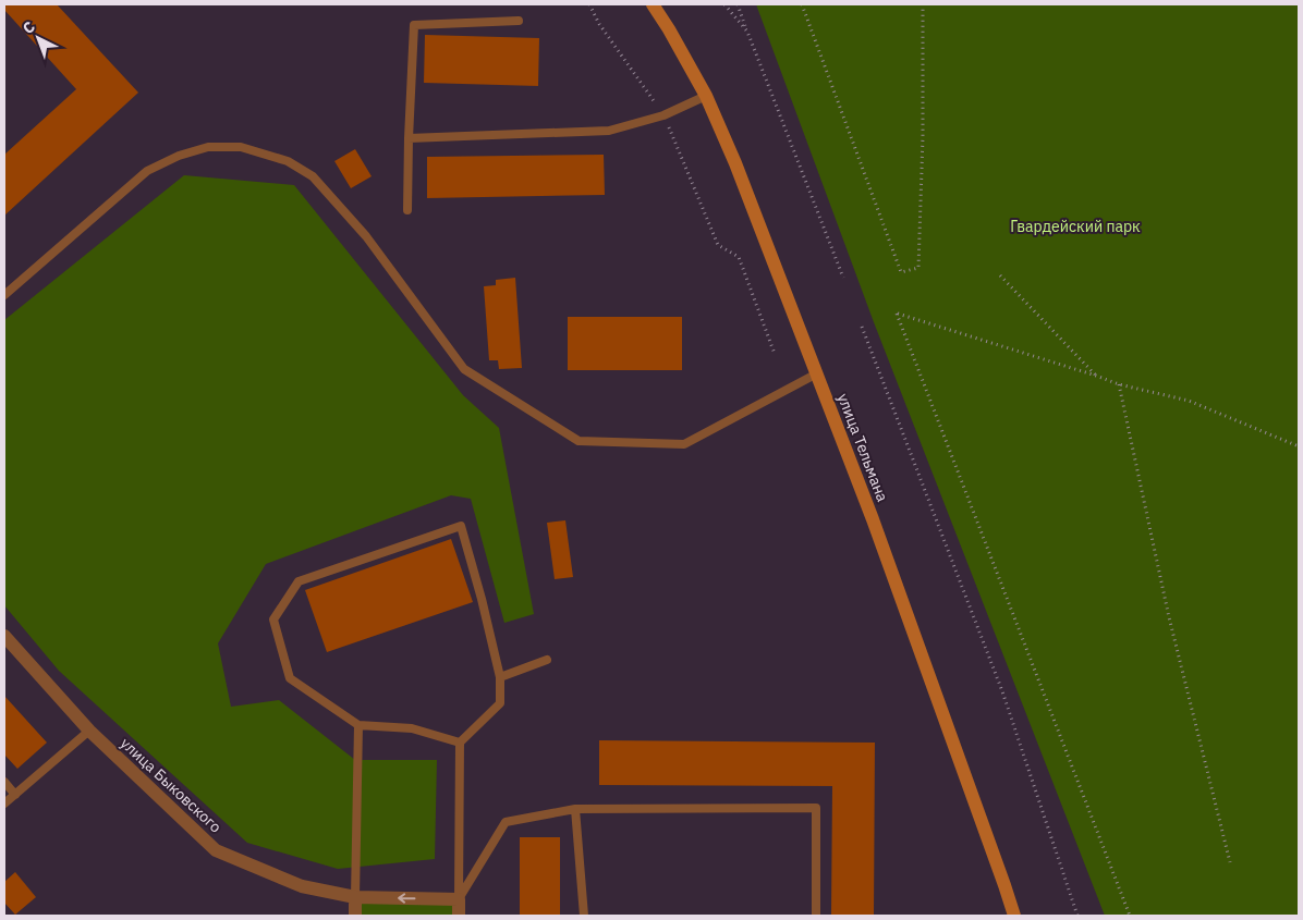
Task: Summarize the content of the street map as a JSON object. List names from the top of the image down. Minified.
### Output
{"streets":{"main road":["улица Тельмана"],"street":["улица Быковского"]},"parks":["Гвардейский парк"],"north":"top left"}
